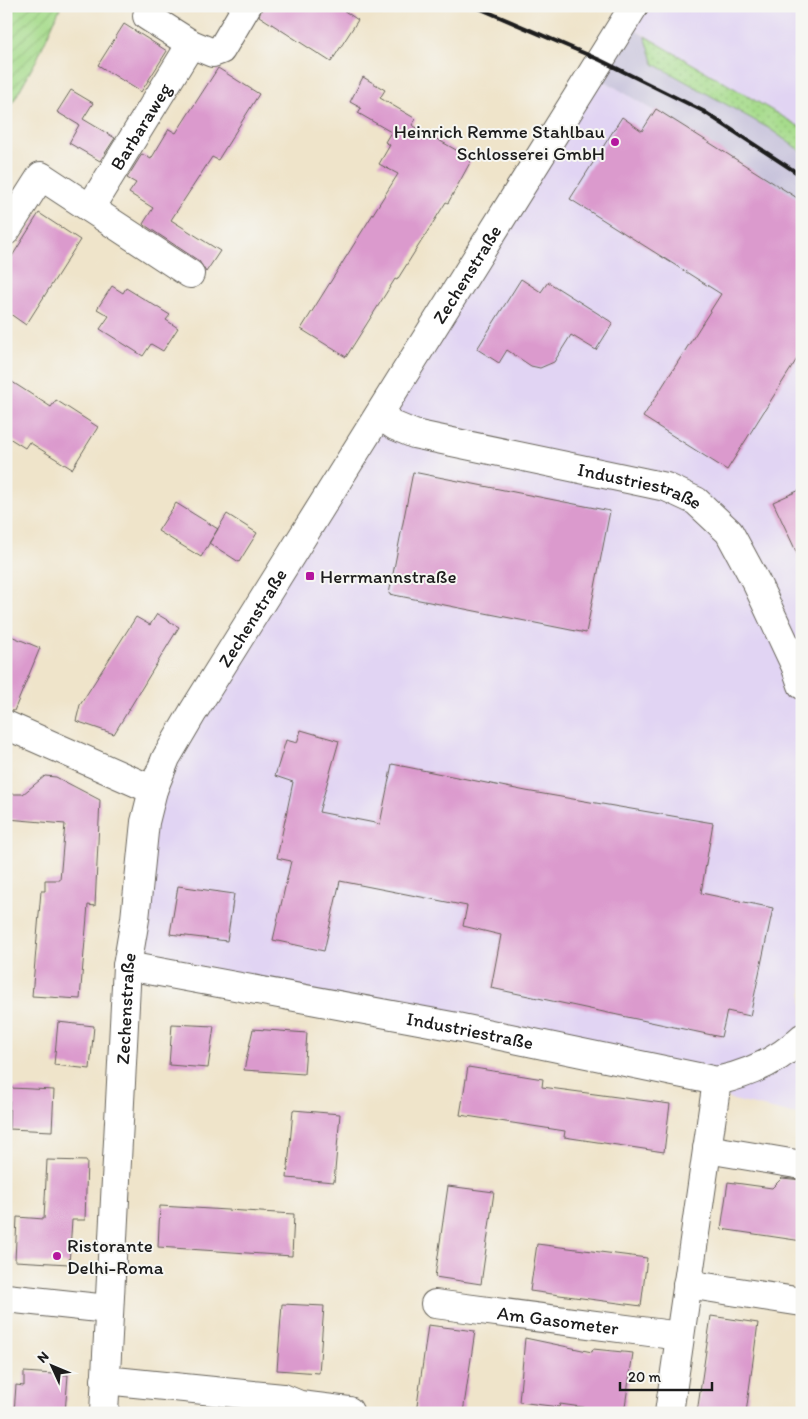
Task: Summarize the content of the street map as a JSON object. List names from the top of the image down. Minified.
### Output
{"streets":{"street":["Barbaraweg","Zechenstraße","Industriestraße","Am Gasometer"]},"crossings":[["Zechenstraße","Industriestraße"]],"places":{"other":["Heinrich Remme Stahlbau Schlosserei GmbH","Ristorante Delhi-Roma"],"transit":["Herrmannstraße"]},"scale_bar":"20 m","north":"top left"}
